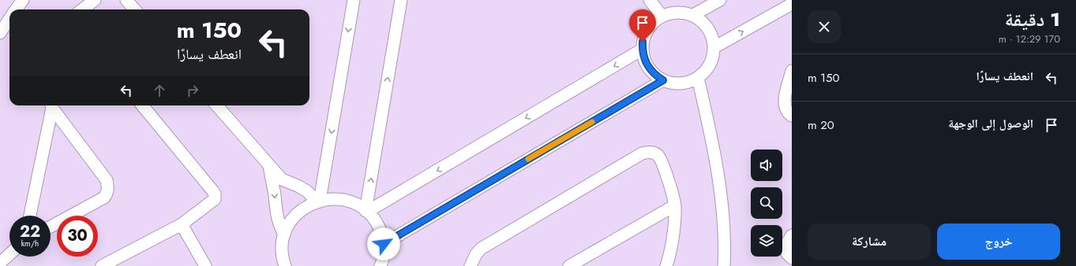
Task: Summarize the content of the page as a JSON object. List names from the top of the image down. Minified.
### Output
{"page":{"heading":["1 دقيقة","170 m · 12:29"],"turn":["150 m","انعطف يسارًا"],"list":[{"name":"انعطف يسارًا","value":"150 m"},{"name":"الوصول إلى الوجهة","value":"20 m"}],"speed":"22 km/h","limit":"30","buttons":["خروج","مشاركة"]}}
